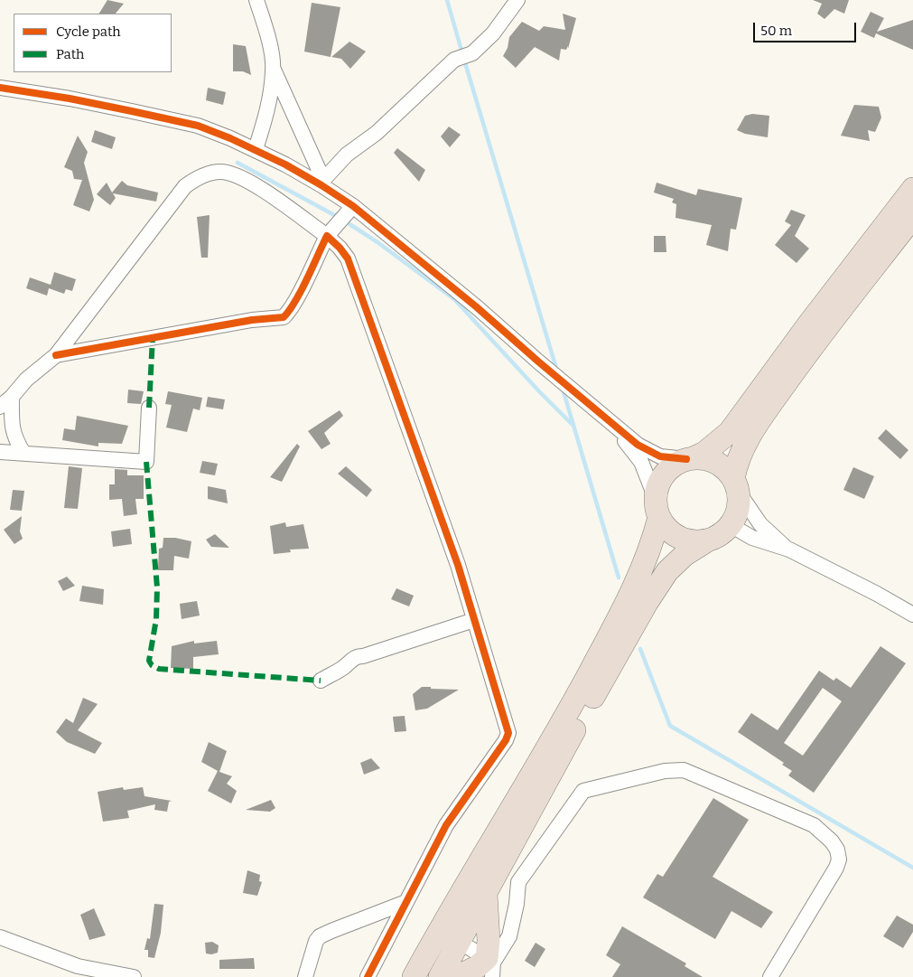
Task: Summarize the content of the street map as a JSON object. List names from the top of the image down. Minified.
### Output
{"legend":["Cycle path","Path"],"scale_bar":"50 m"}
